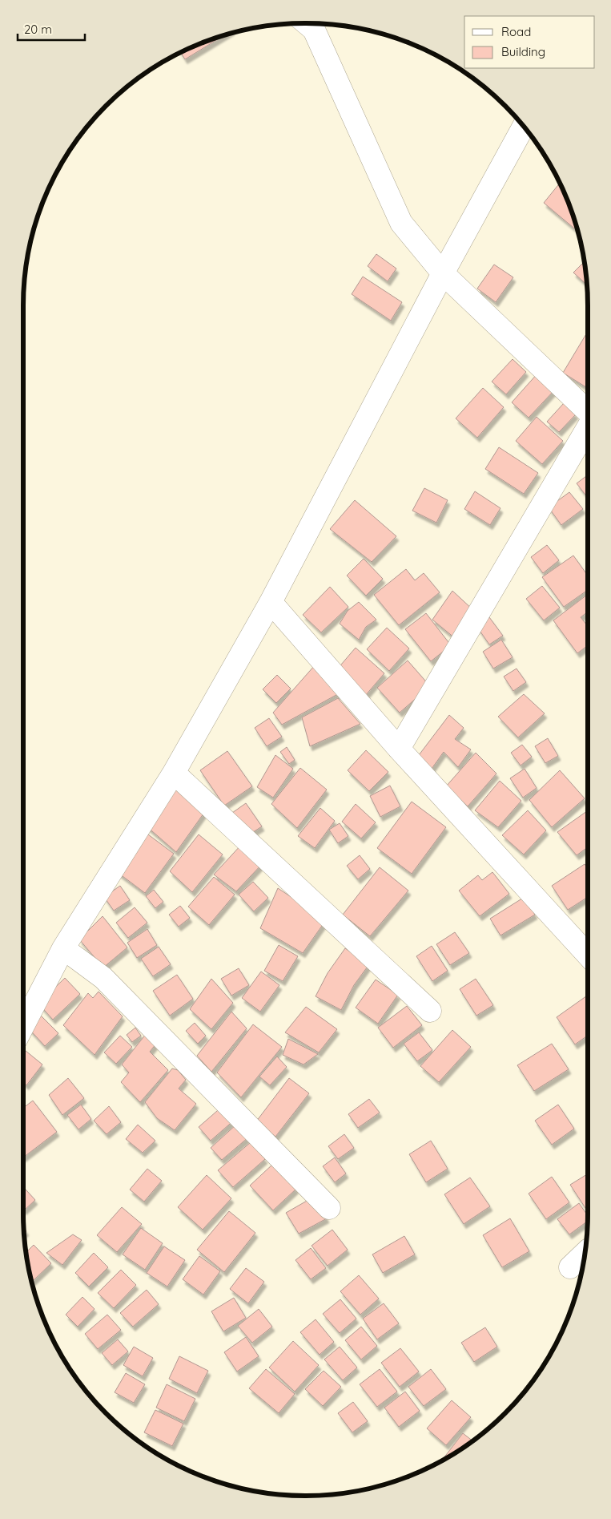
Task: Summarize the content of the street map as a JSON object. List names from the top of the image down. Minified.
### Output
{"legend":["Road","Building"],"scale_bar":"20 m"}
